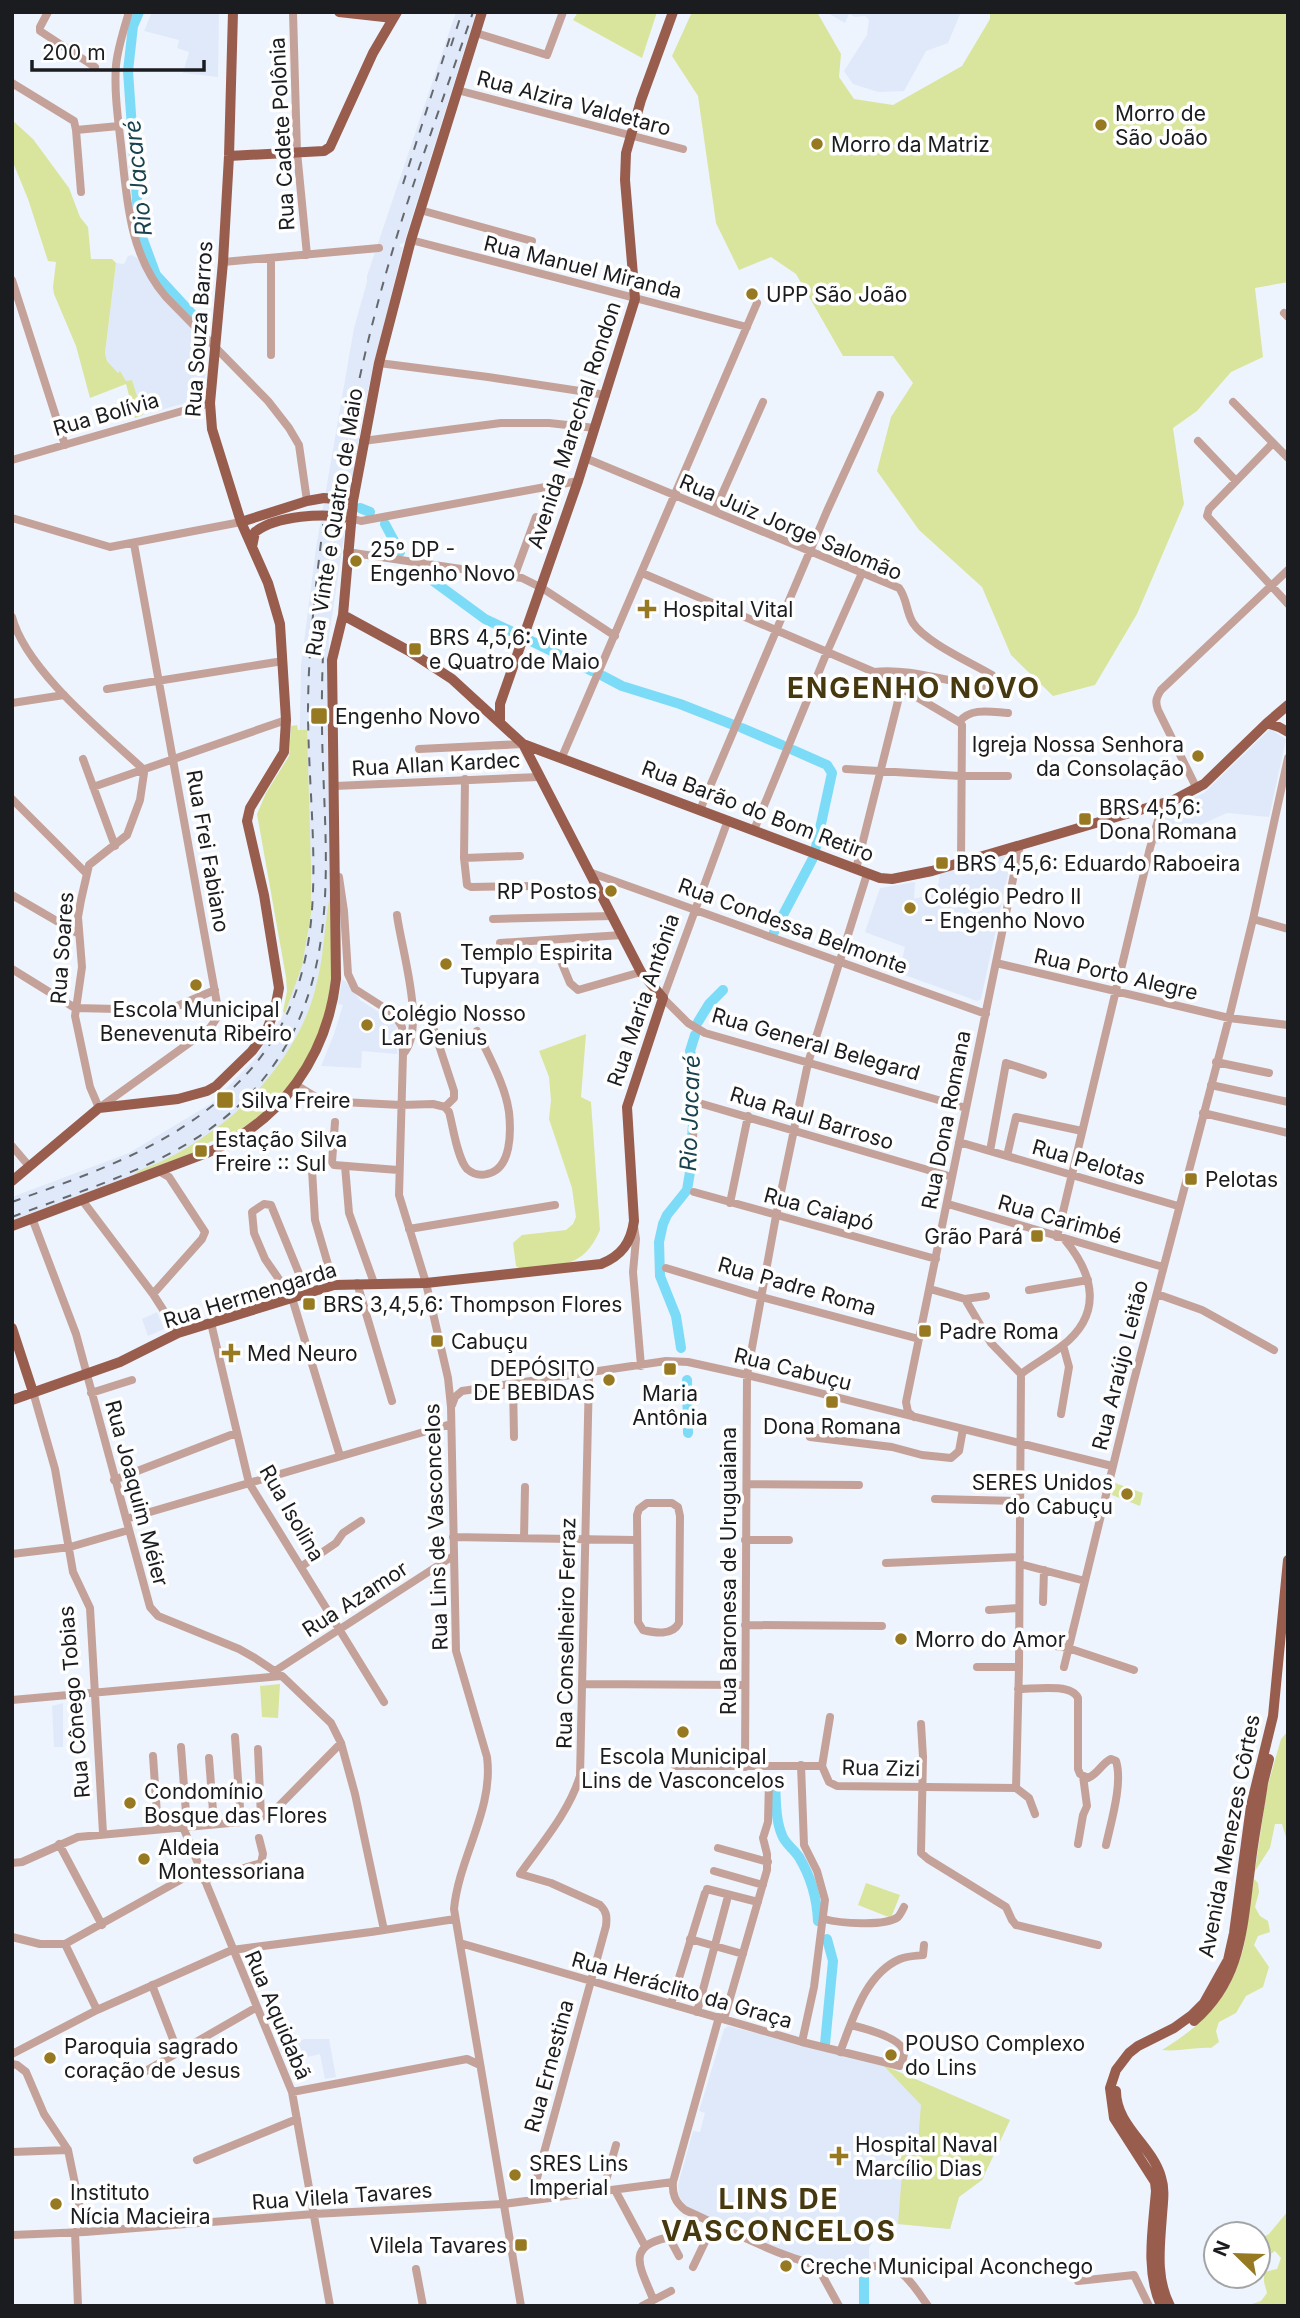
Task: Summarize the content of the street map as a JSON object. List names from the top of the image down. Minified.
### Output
{"streets":{"main road":["Rua Souza Barros","Avenida Marechal Rondon","Rua Vinte e Quatro de Maio","Rua Barão do Bom Retiro","Rua Maria Antônia","Rua General Belegard","Rua Hermengarda","Rua Cônego Tobias","Avenida Menezes Côrtes"],"street":["Rua Alzira Valdetaro","Rua Cadete Polônia","Rua Manuel Miranda","Rua Bolívia","Rua Juiz Jorge Salomão","Rua Allan Kardec","Rua Frei Fabiano","Rua Condessa Belmonte","Rua Soares","Rua Porto Alegre","Rua Raul Barroso","Rua Dona Romana","Rua Pelotas","Rua Caiapó","Rua Carimbé","Rua Padre Roma","Rua Araújo Leitão","Rua Cabuçu","Rua Joaquim Méier","Rua Isolina","Rua Lins de Vasconcelos","Rua Baronesa de Uruguaiana","Rua Azamor","Rua Conselheiro Ferraz","Rua Zizi","Rua Heráclito da Graça","Rua Aquidabã","Rua Ernestina","Rua Vilela Tavares"]},"crossings":[["Rua Alzira Valdetaro","Avenida Marechal Rondon"],["Rua Alzira Valdetaro","Rua Vinte e Quatro de Maio"],["Rua Manuel Miranda","Avenida Marechal Rondon"],["Rua Manuel Miranda","Rua Vinte e Quatro de Maio"],["Rua Souza Barros","Rua Bolívia"],["Rua Souza Barros","Rua Frei Fabiano"],["Rua Souza Barros","Rua Soares"],["Avenida Marechal Rondon","Rua Juiz Jorge Salomão"],["Avenida Marechal Rondon","Rua Barão do Bom Retiro"],["Rua Vinte e Quatro de Maio","Rua Allan Kardec"],["Rua Vinte e Quatro de Maio","Rua Barão do Bom Retiro"],["Rua Vinte e Quatro de Maio","Rua Joaquim Méier"],["Rua Vinte e Quatro de Maio","Rua Lins de Vasconcelos"],["Rua Allan Kardec","Rua General Belegard"],["Rua Barão do Bom Retiro","Rua Maria Antônia"],["Rua Barão do Bom Retiro","Rua General Belegard"],["Rua Barão do Bom Retiro","Rua Dona Romana"],["Rua Barão do Bom Retiro","Rua Baronesa de Uruguaiana"],["Rua Frei Fabiano","Rua Soares"],["Rua Condessa Belmonte","Rua Maria Antônia"],["Rua Condessa Belmonte","Rua General Belegard"],["Rua Condessa Belmonte","Rua Dona Romana"],["Rua Condessa Belmonte","Rua Baronesa de Uruguaiana"],["Rua Porto Alegre","Rua Dona Romana"],["Rua Porto Alegre","Rua Araújo Leitão"],["Rua Maria Antônia","Rua General Belegard"],["Rua Maria Antônia","Rua Cabuçu"],["Rua General Belegard","Rua Dona Romana"],["Rua General Belegard","Rua Baronesa de Uruguaiana"],["Rua Raul Barroso","Rua Dona Romana"],["Rua Raul Barroso","Rua Baronesa de Uruguaiana"],["Rua Dona Romana","Rua Pelotas"],["Rua Dona Romana","Rua Caiapó"],["Rua Dona Romana","Rua Carimbé"],["Rua Dona Romana","Rua Padre Roma"],["Rua Pelotas","Rua Araújo Leitão"],["Rua Caiapó","Rua Baronesa de Uruguaiana"],["Rua Carimbé","Rua Araújo Leitão"],["Rua Padre Roma","Rua Baronesa de Uruguaiana"],["Rua Hermengarda","Rua Isolina"],["Rua Hermengarda","Rua Lins de Vasconcelos"],["Rua Hermengarda","Rua Cônego Tobias"],["Rua Araújo Leitão","Rua Cabuçu"],["Rua Cabuçu","Rua Baronesa de Uruguaiana"],["Rua Cabuçu","Rua Conselheiro Ferraz"],["Rua Joaquim Méier","Rua Azamor"],["Rua Isolina","Rua Azamor"],["Rua Lins de Vasconcelos","Rua Azamor"],["Rua Lins de Vasconcelos","Rua Heráclito da Graça"],["Rua Lins de Vasconcelos","Rua Vilela Tavares"],["Rua Baronesa de Uruguaiana","Rua Zizi"],["Rua Conselheiro Ferraz","Rua Ernestina"],["Rua Heráclito da Graça","Rua Ernestina"],["Rua Aquidabã","Rua Vilela Tavares"],["Rua Ernestina","Rua Vilela Tavares"]],"districts":["ENGENHO NOVO","LINS DE VASCONCELOS"],"water":["Rio Jacaré"],"places":{"other":["Morro de São João","Morro da Matriz","UPP São João","25º DP - Engenho Novo","Igreja Nossa Senhora da Consolação","RP Postos","Colégio Pedro II - Engenho Novo","Templo Espirita Tupyara","Escola Municipal Benevenuta Ribeiro","Colégio Nosso Lar Genius","DEPÓSITO DE BEBIDAS","SERES Unidos do Cabuçu","Morro do Amor","Escola Municipal Lins de Vasconcelos","Condomínio Bosque das Flores","Aldeia Montessoriana","POUSO Complexo do Lins","Paroquia sagrado coração de Jesus","SRES Lins Imperial","Instituto Nícia Macieira","Creche Municipal Aconchego"],"health":["Hospital Vital","Med Neuro","Hospital Naval Marcílio Dias"],"transit":["BRS 4,5,6: Vinte e Quatro de Maio","Engenho Novo","BRS 4,5,6: Dona Romana","BRS 4,5,6: Eduardo Raboeira","Silva Freire","Estação Silva Freire :: Sul","Pelotas","Grão Pará","BRS 3,4,5,6: Thompson Flores","Padre Roma","Cabuçu","Maria Antônia","Dona Romana","Vilela Tavares"]},"scale_bar":"200 m","north":"top left"}
